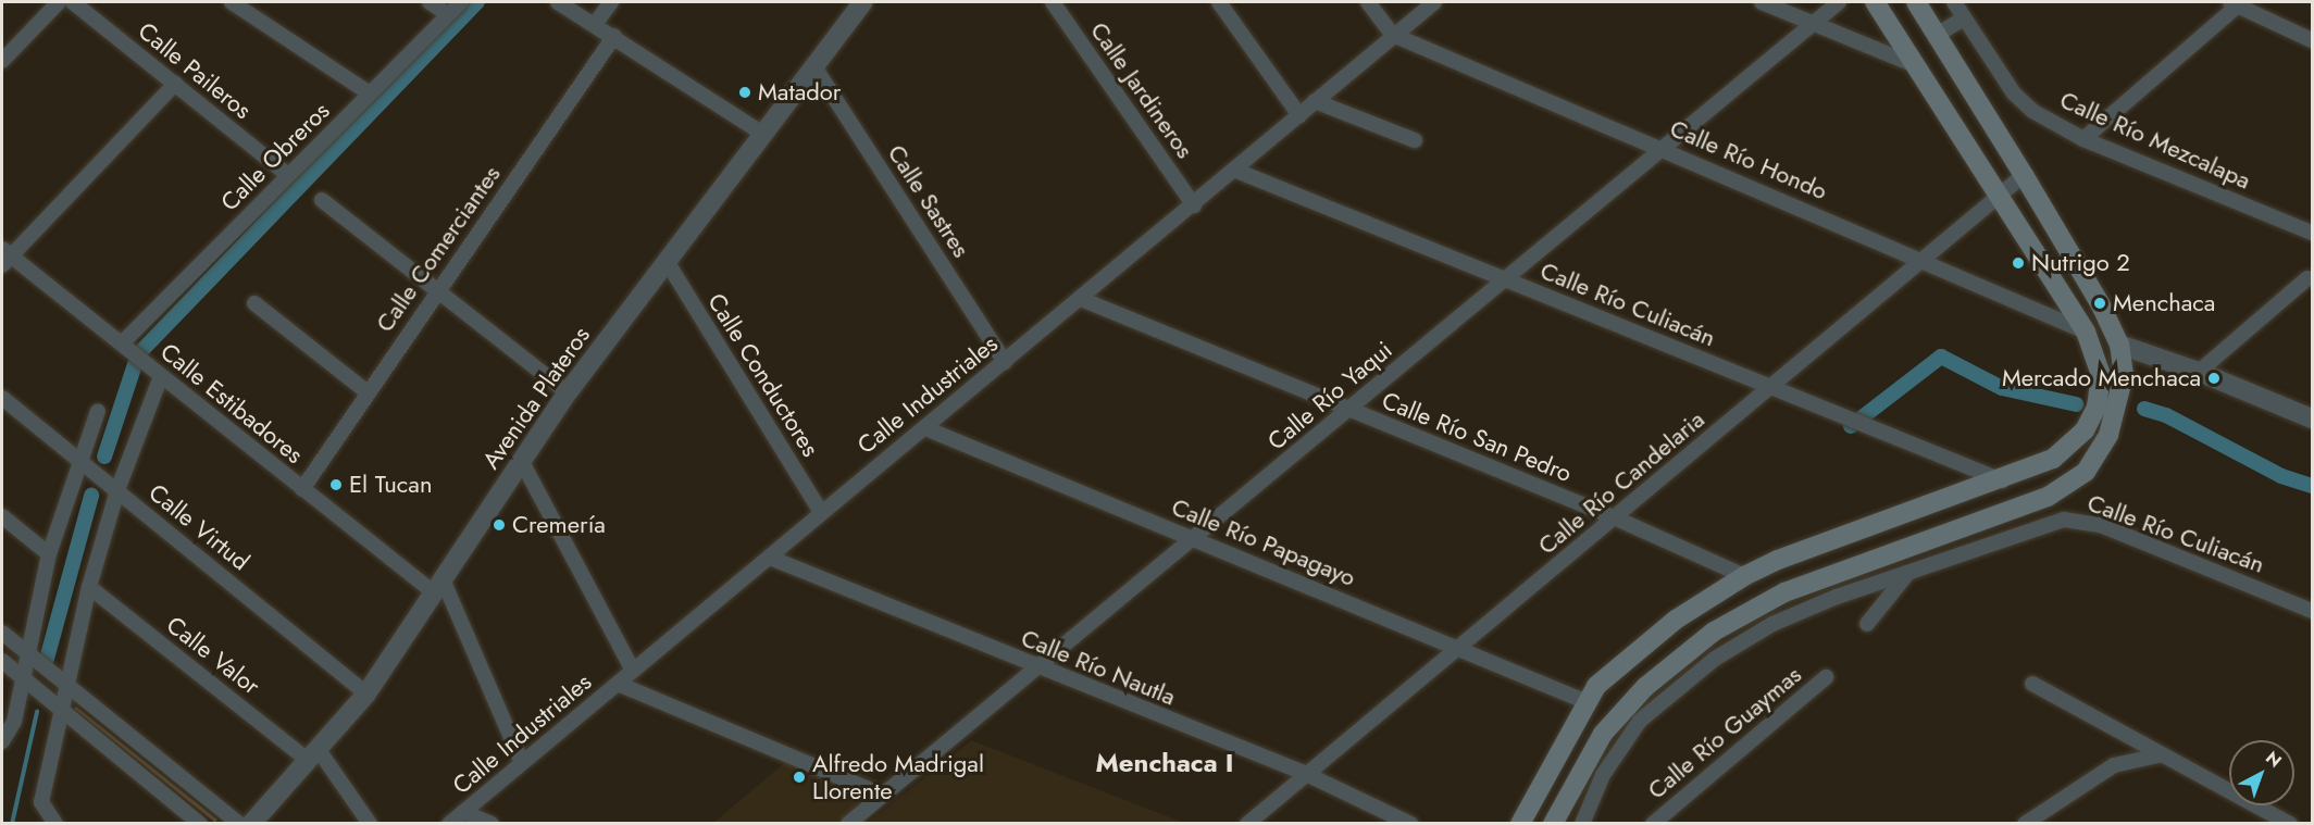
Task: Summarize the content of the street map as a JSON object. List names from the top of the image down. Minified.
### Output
{"streets":{"street":["Calle Paileros","Calle Jardineros","Calle Río Mezcalapa","Calle Obreros","Calle Río Hondo","Calle Sastres","Calle Comerciantes","Calle Río Culiacán","Calle Conductores","Calle Industriales","Calle Río Yaqui","Avenida Plateros","Calle Estibadores","Calle Río San Pedro","Calle Río Candelaria","Calle Virtud","Calle Río Papagayo","Calle Valor","Calle Río Nautla","Calle Río Guaymas"]},"crossings":[["Calle Paileros","Calle Obreros"],["Calle Jardineros","Calle Industriales"],["Calle Obreros","Calle Estibadores"],["Calle Río Hondo","Calle Industriales"],["Calle Río Hondo","Calle Río Yaqui"],["Calle Río Hondo","Calle Río Candelaria"],["Calle Sastres","Calle Industriales"],["Calle Sastres","Avenida Plateros"],["Calle Comerciantes","Calle Estibadores"],["Calle Río Culiacán","Calle Industriales"],["Calle Río Culiacán","Calle Río Yaqui"],["Calle Río Culiacán","Calle Río Candelaria"],["Calle Conductores","Calle Industriales"],["Calle Conductores","Avenida Plateros"],["Calle Industriales","Calle Río San Pedro"],["Calle Industriales","Calle Río Papagayo"],["Calle Industriales","Calle Río Nautla"],["Calle Río Yaqui","Calle Río San Pedro"],["Calle Río Yaqui","Calle Río Papagayo"],["Calle Río Yaqui","Calle Río Nautla"],["Avenida Plateros","Calle Estibadores"],["Avenida Plateros","Calle Virtud"],["Avenida Plateros","Calle Valor"],["Calle Río San Pedro","Calle Río Candelaria"],["Calle Río Candelaria","Calle Río Papagayo"],["Calle Río Candelaria","Calle Río Nautla"]],"districts":["Menchaca I"],"places":["Matador","Nutrigo 2","Menchaca","Mercado Menchaca","El Tucan","Cremería","Alfredo Madrigal Llorente"],"north":"top right"}
